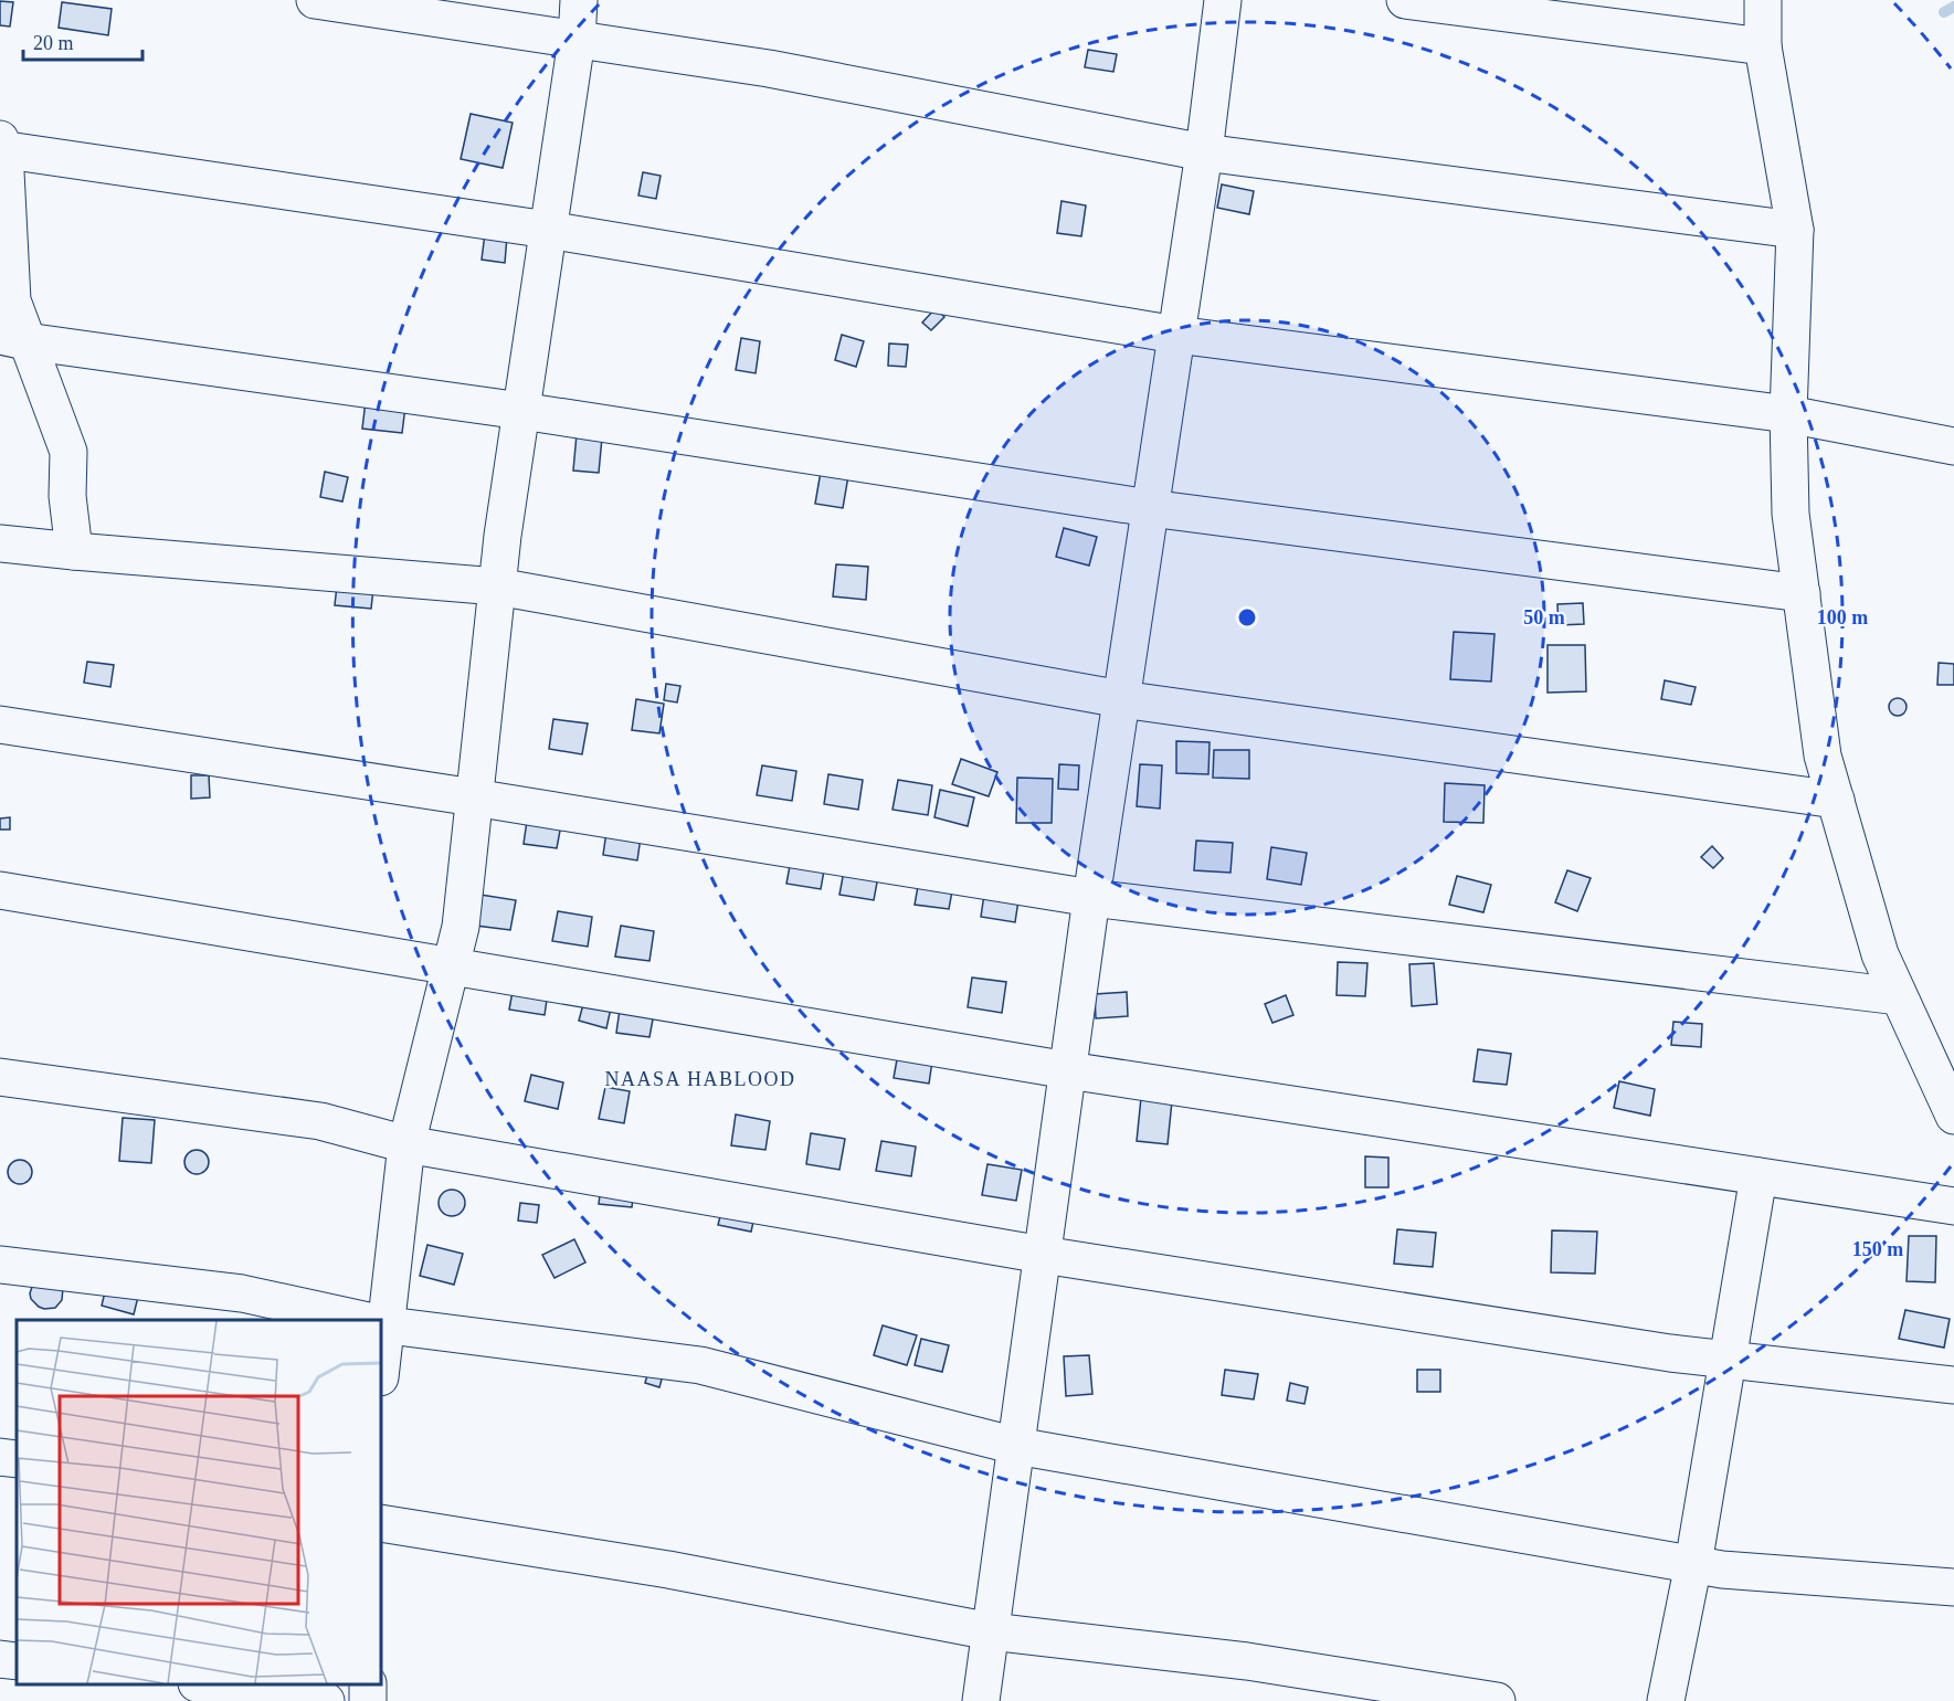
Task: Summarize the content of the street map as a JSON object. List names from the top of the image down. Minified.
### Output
{"districts":["NAASA HABLOOD"],"scale_bar":"20 m","rings":["50 m","100 m","150 m"]}
